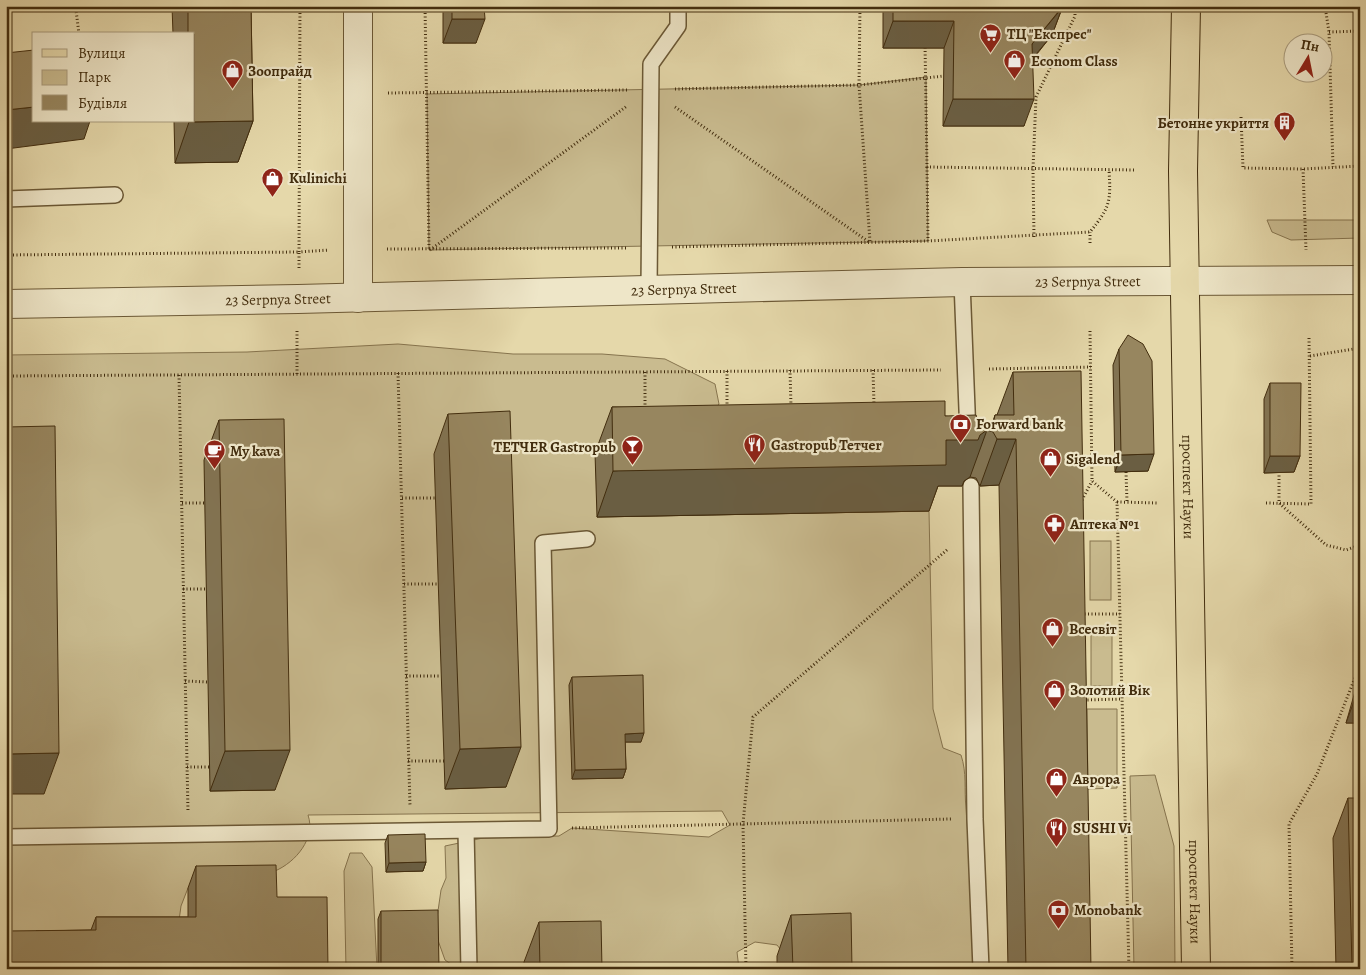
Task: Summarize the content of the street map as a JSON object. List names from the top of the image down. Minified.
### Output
{"streets":{"main road":["проспект Науки"],"street":["23 Serpnya Street"]},"crossings":[["23 Serpnya Street","проспект Науки"]],"places":{"supermarket":["ТЦ \"Експрес\""],"shop":["Econom Class","Зоопрайд","Kulinichi","Sigalend","Всесвіт","Золотий Вік","Аврора"],"building":["Бетонне укриття"],"bank":["Forward bank","Monobank"],"restaurant":["Gastropub Teтчеr","SUSHI Vi"],"bar":["ТЕТЧЕR Gastropub"],"cafe":["My kava"],"pharmacy":["Аптека №1"]},"legend":["Вулиця","Парк","Будівля"],"north":"top"}
